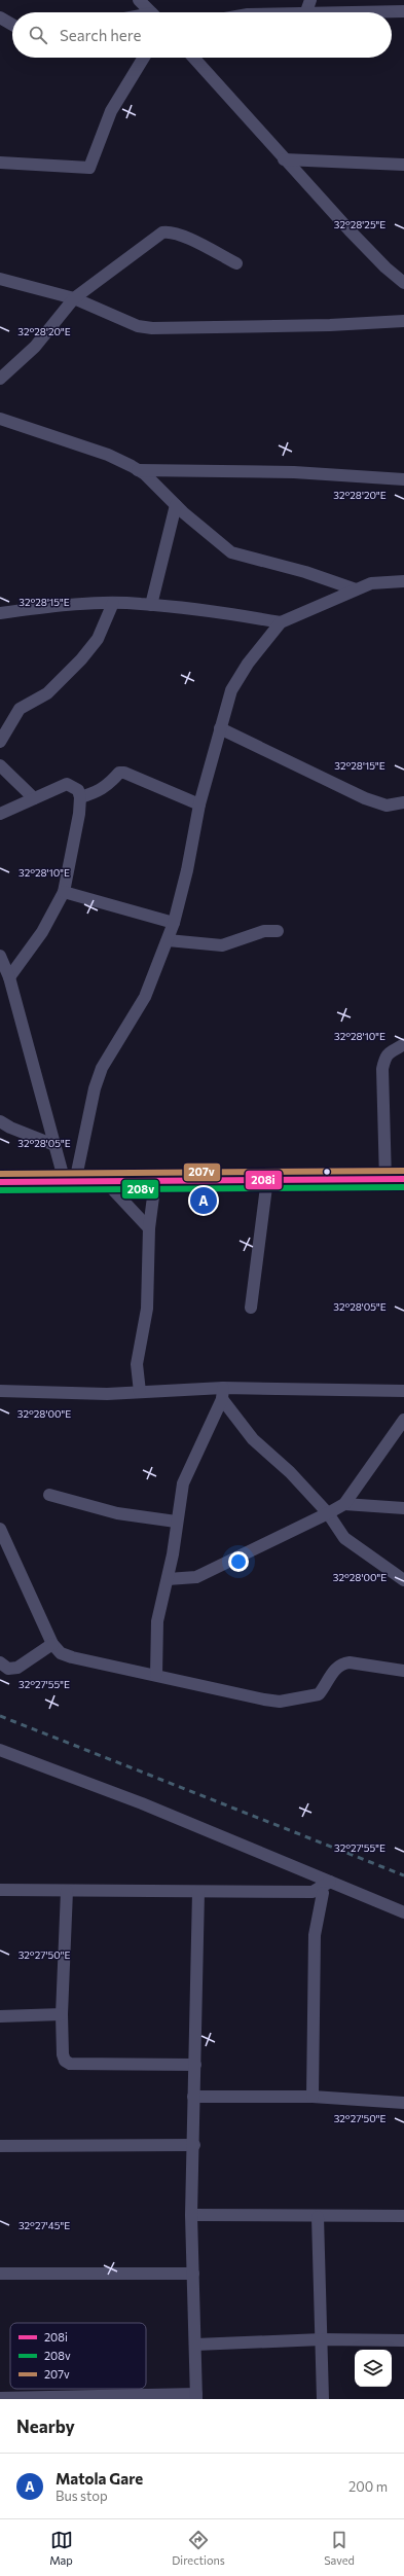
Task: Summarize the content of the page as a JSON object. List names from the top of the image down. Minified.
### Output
{"lines":["transit line 207v","transit line 208i","transit line 208v"],"legend":["208i","208v","207v"],"page":{"search":"Search here","pins":"A","heading":"Nearby","list":[{"mark":"A","name":"Matola Gare","note":"Bus stop","value":"200 m"}],"nav":["Map","Directions","Saved"]},"coordinates":["32°28'25\"E","32°28'20\"E","32°28'15\"E","32°28'10\"E","32°28'05\"E","32°28'00\"E","32°27'55\"E","32°27'50\"E","32°27'45\"E"]}
